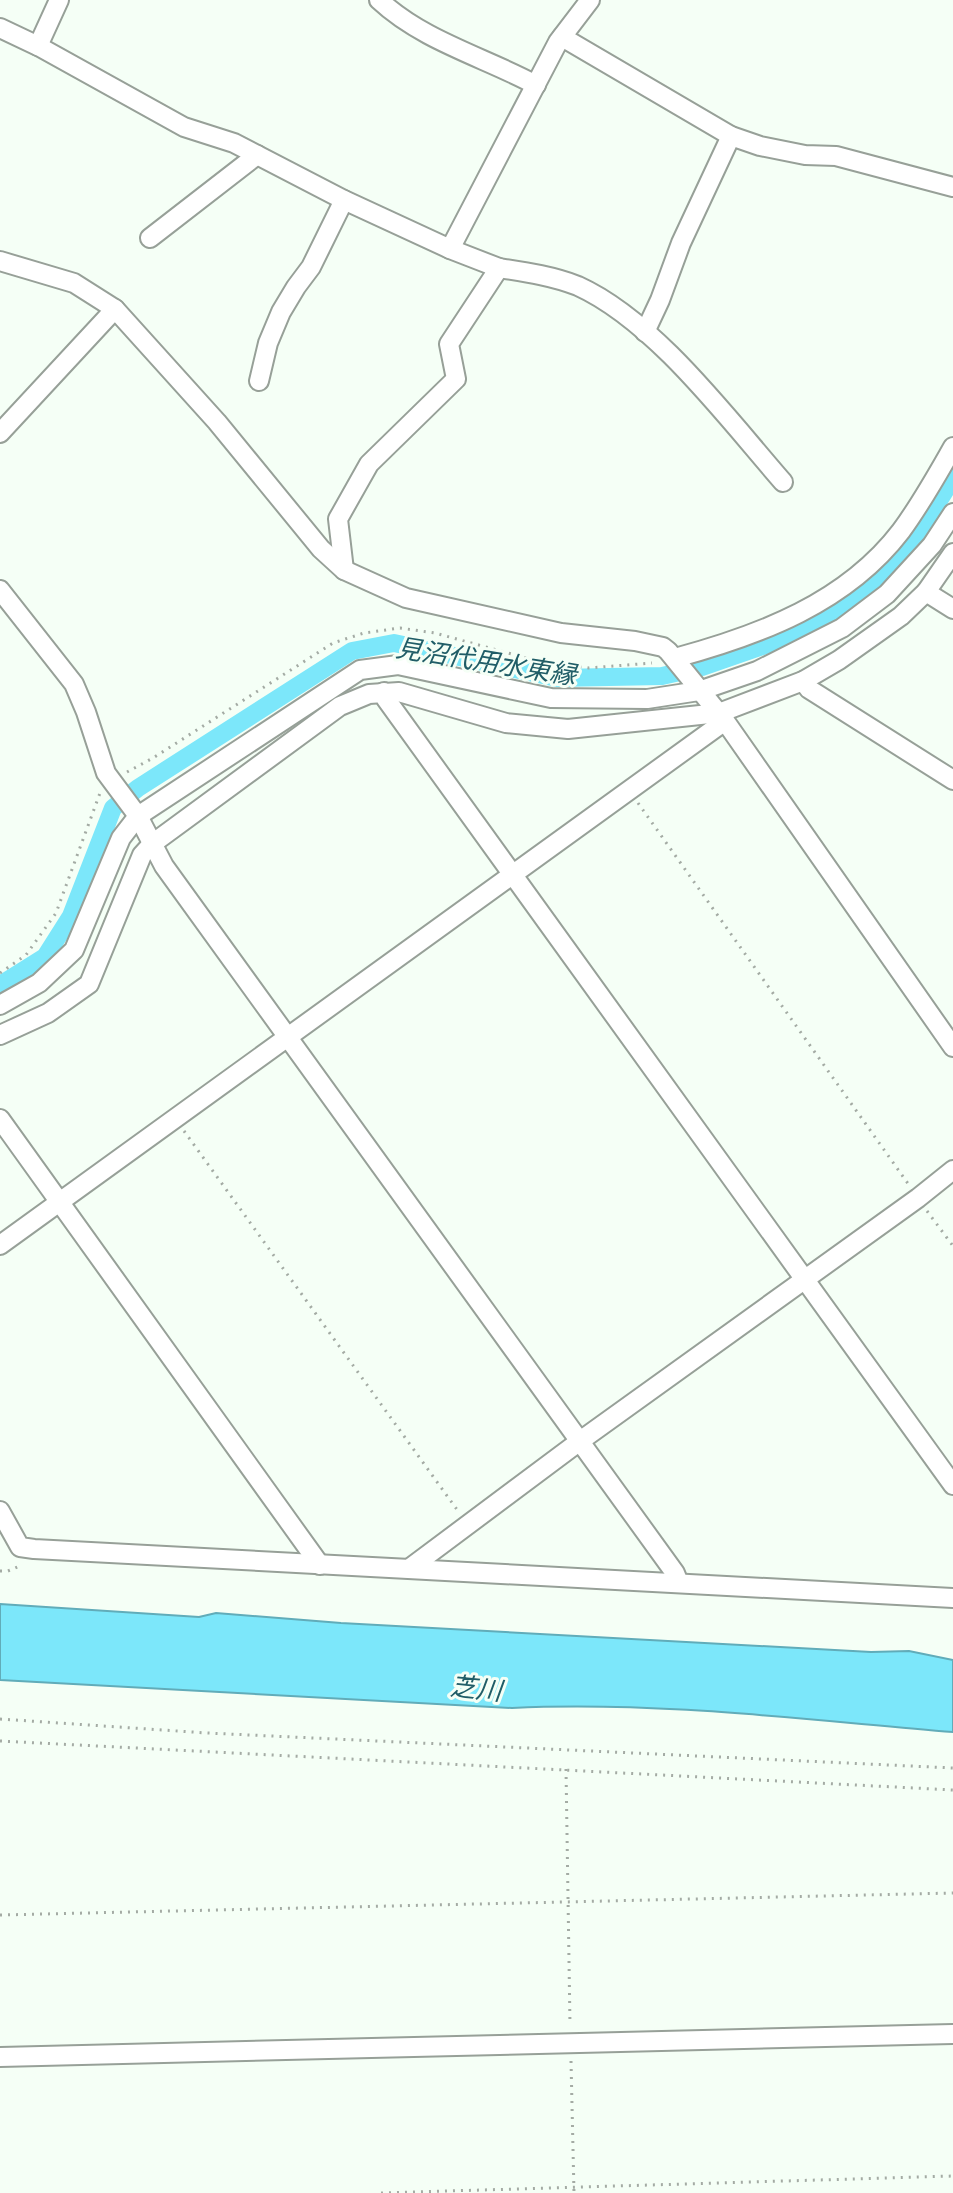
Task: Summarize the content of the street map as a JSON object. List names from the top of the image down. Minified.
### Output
{"water":["見沼代用水東縁","芝川"]}
